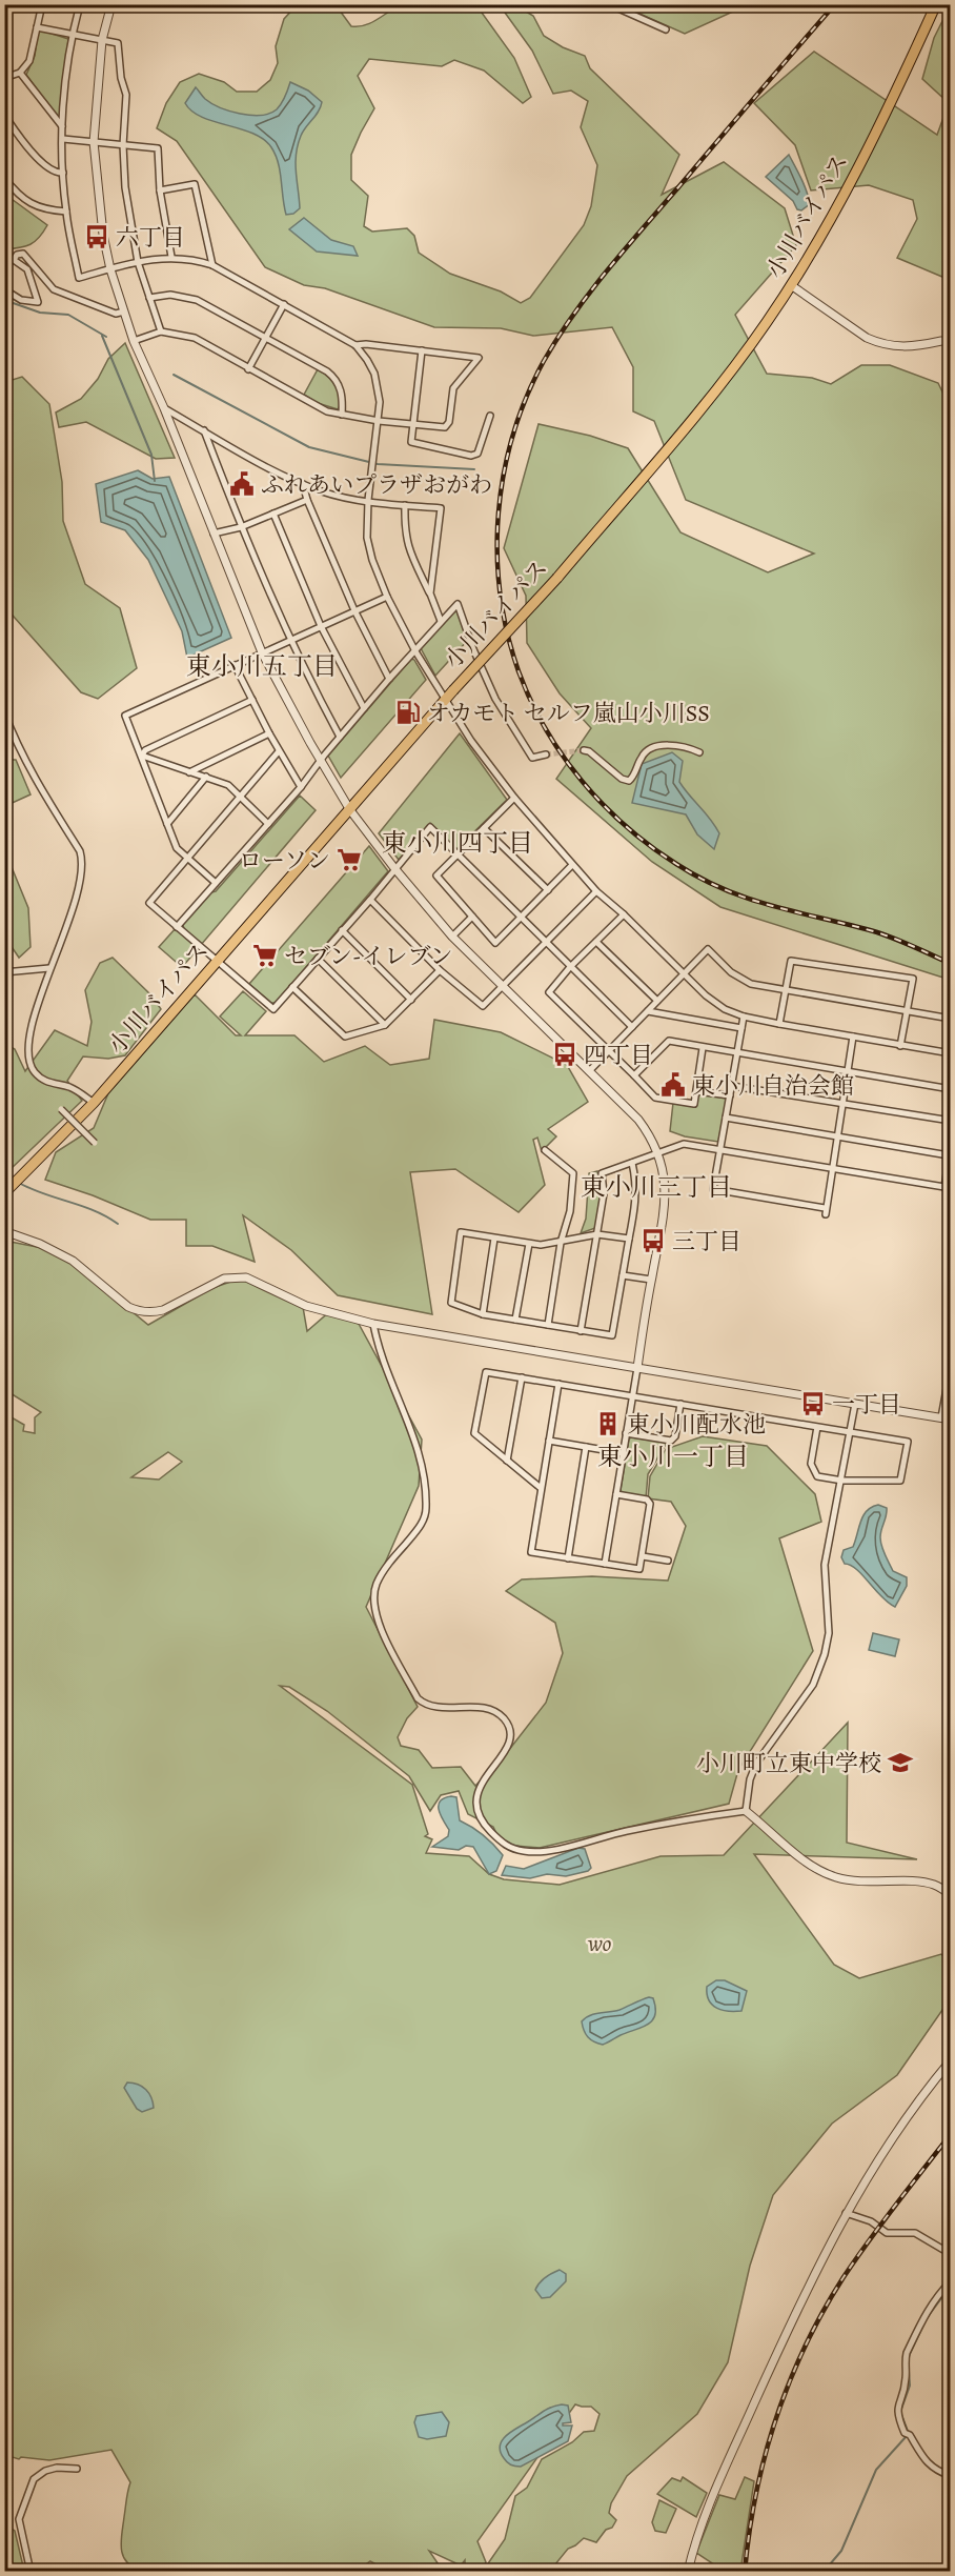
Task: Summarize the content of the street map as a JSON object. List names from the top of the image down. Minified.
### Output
{"streets":{"highway":["小川バイパス"]},"districts":["東小川五丁目","東小川四丁目","東小川三丁目","東小川一丁目"],"parks":["wo"],"places":{"bus stop":["六丁目","四丁目","三丁目","一丁目"],"public building":["ふれあいプラザおがわ","東小川自治会館"],"fuel station":["オカモト セルフ嵐山小川SS"],"supermarket":["ローソン","セブン-イレブン"],"building":["東小川配水池"],"school or university":["小川町立東中学校"]}}
